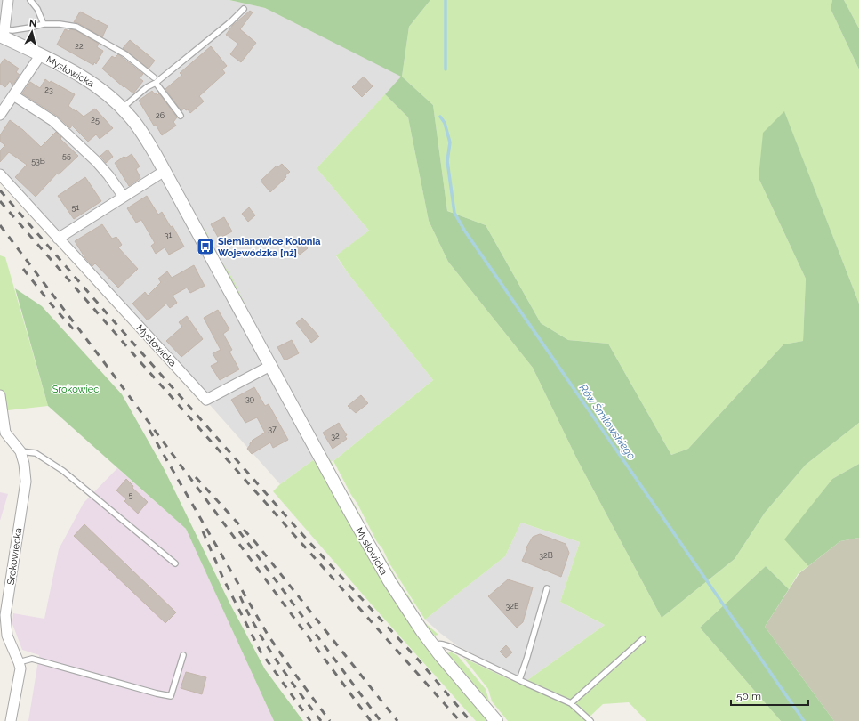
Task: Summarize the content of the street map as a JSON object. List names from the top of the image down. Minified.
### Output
{"streets":{"street":["Mysłowicka","Srokowiecka"]},"water":["Rów Śmiłowskiego"],"parks":["Srokowiec"],"places":{"bus stop":["Siemianowice Kolonia Wojewódzka [nż]"]},"house_numbers":["22","23","26","25","55","53B","51","31","39","37","32","5","32B","32E"],"scale_bar":"50 m","north":"top"}
